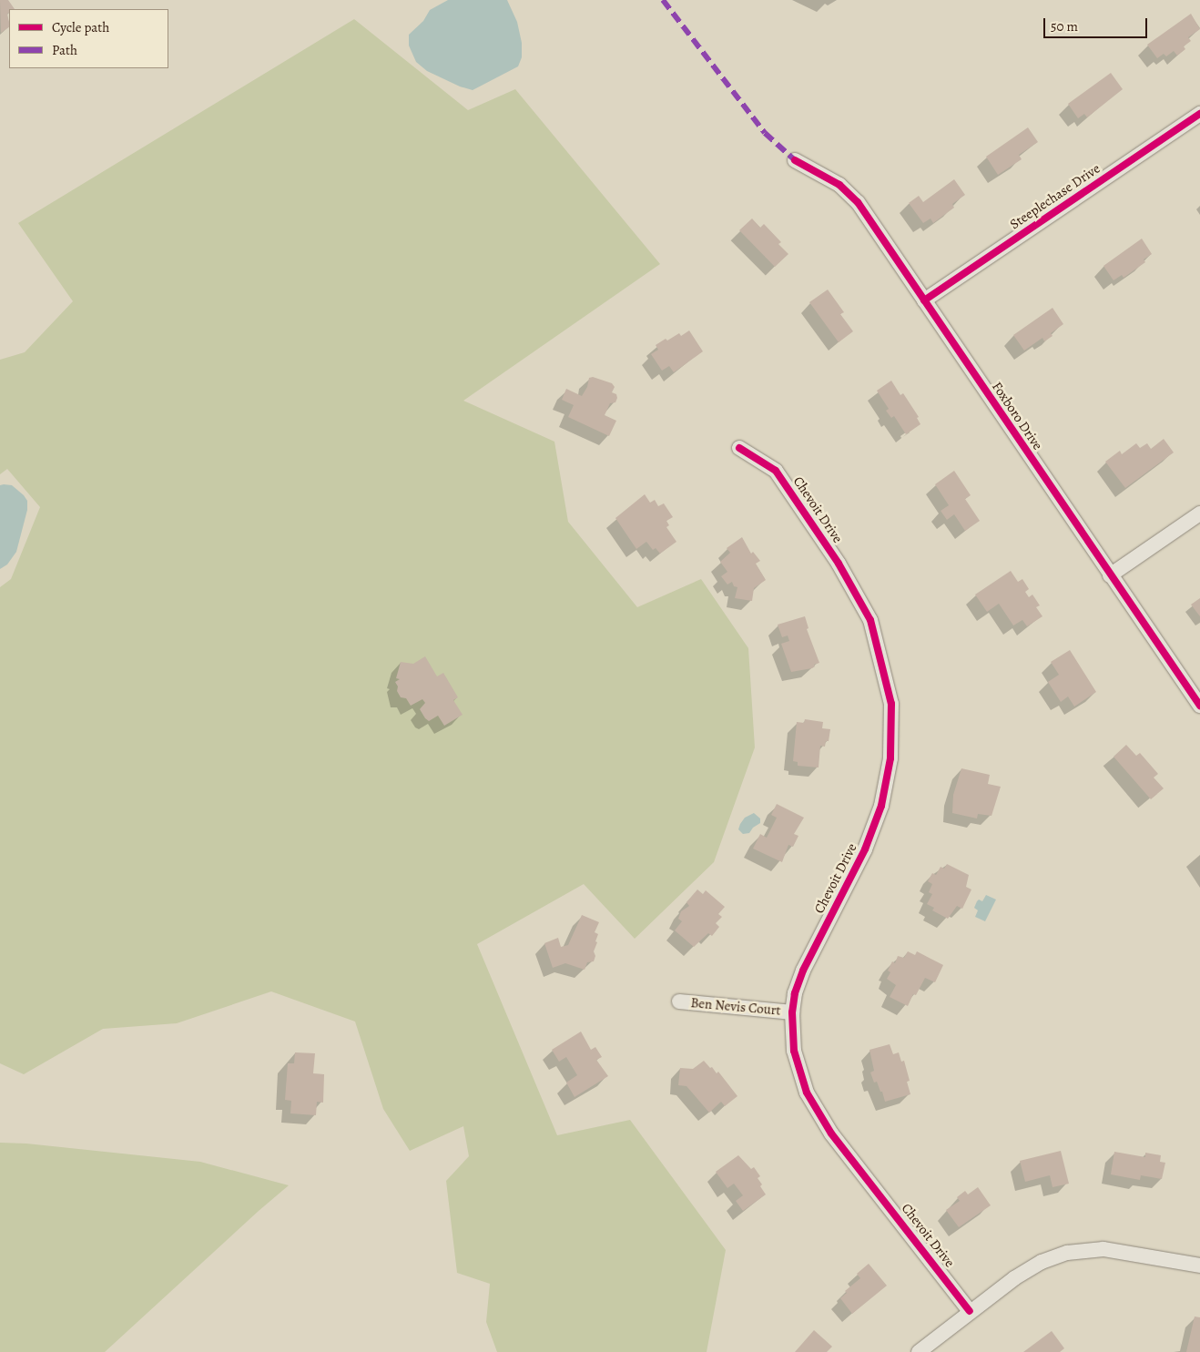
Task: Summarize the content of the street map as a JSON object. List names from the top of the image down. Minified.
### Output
{"streets":{"street":["Steeplechase Drive","Foxboro Drive","Chevoit Drive","Ben Nevis Court"]},"crossings":[["Steeplechase Drive","Foxboro Drive"],["Chevoit Drive","Ben Nevis Court"]],"legend":["Cycle path","Path"],"scale_bar":"50 m"}
